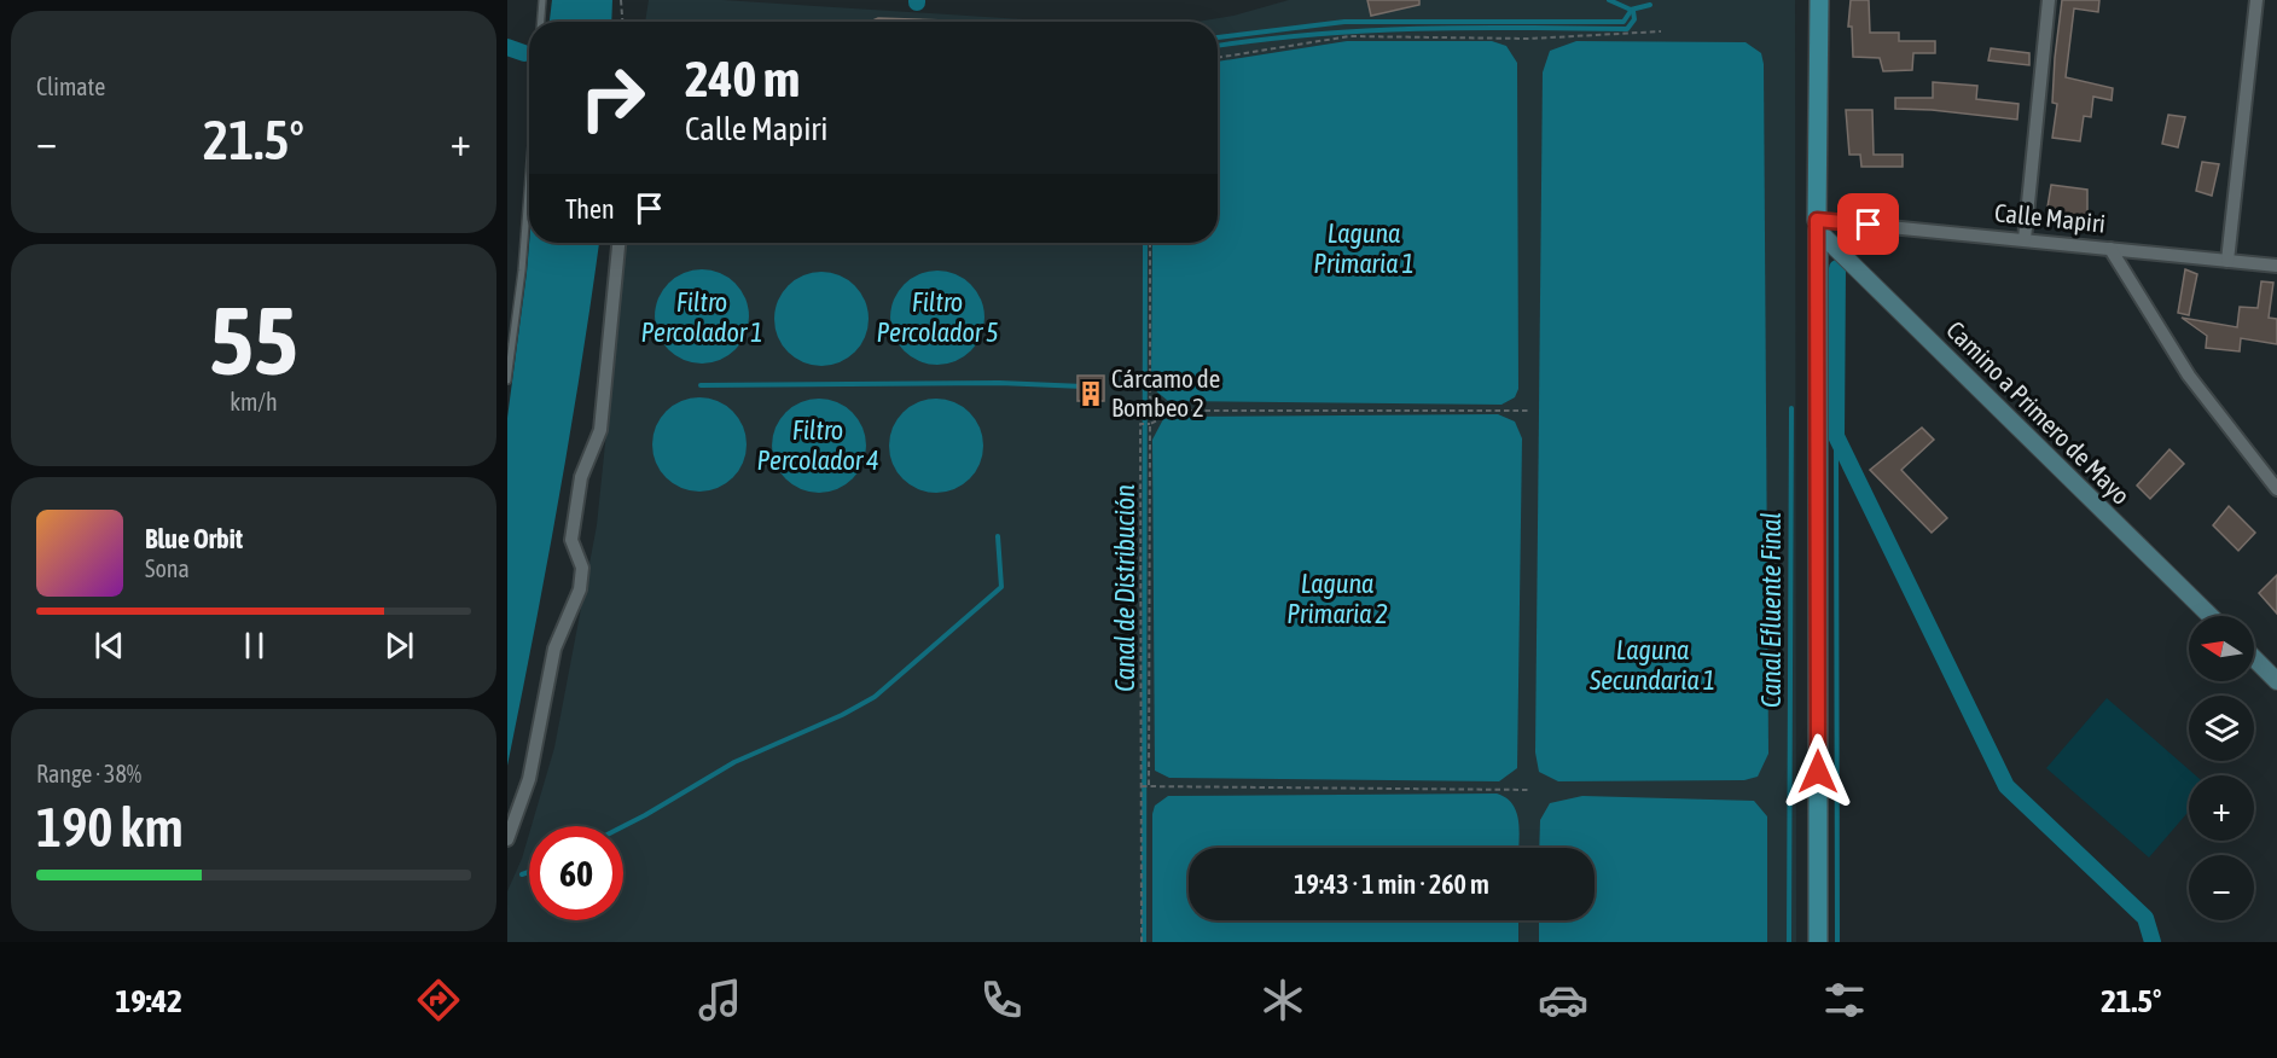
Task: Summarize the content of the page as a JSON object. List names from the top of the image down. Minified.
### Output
{"streets":{"main road":["Camino a Primero de Mayo"],"street":["Calle Mapiri"]},"crossings":[["Calle Mapiri","Camino a Primero de Mayo"]],"water":["Laguna Primaria 1","Filtro Percolador 1","Filtro Percolador 5","Filtro Percolador 4","Laguna Primaria 2","Canal de Distribución","Canal Efluente Final","Laguna Secundaria 1"],"places":{"building":["Cárcamo de Bombeo 2"]},"north":"left","page":{"tile":["Climate",["55","km/h"],["Range · 38%","190 km"]],"turn":["240 m","Calle Mapiri"],"heat":["−","21.5°","+"],"then":"Then","song":["Blue Orbit","Sona"],"map_buttons":["+","−"],"limit":"60","trip":"19:43 · 1 min · 260 m","tabs":["19:42","21.5°"]}}
